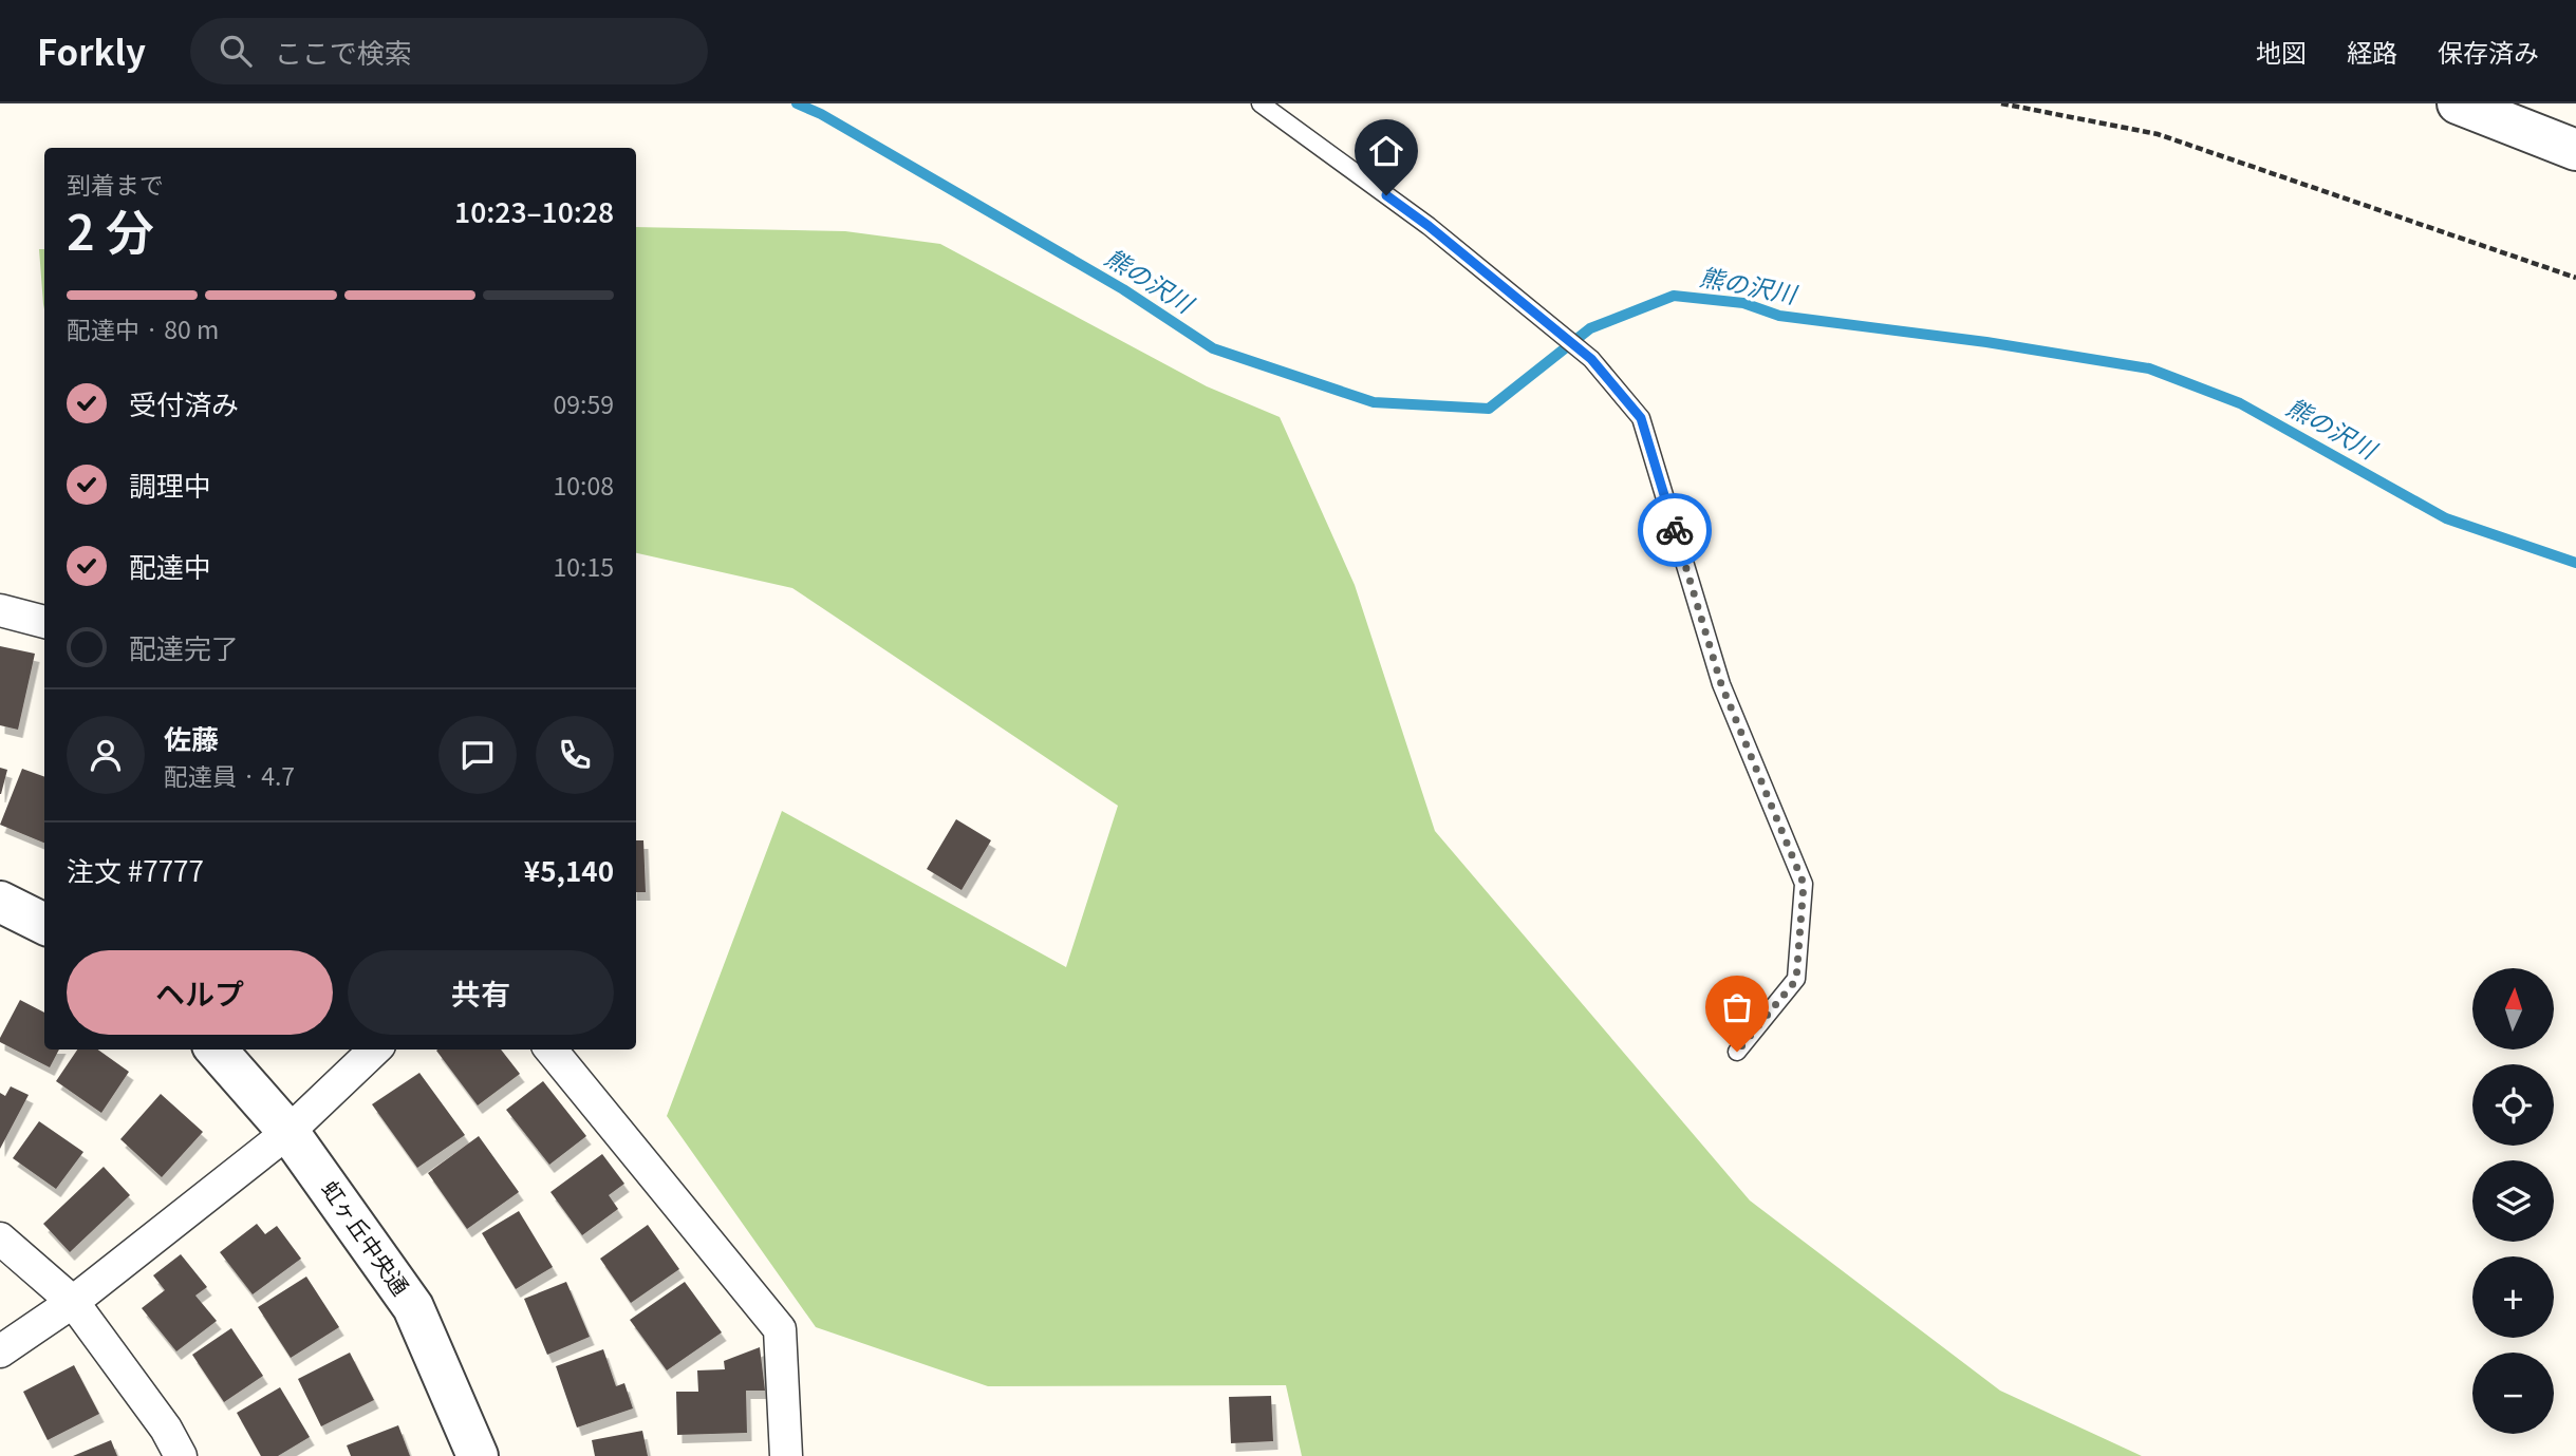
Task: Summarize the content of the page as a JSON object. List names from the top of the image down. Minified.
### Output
{"streets":{"street":["虹ヶ丘中央通"]},"water":["熊の沢川"],"north":"top","page":{"header":"Forkly","search":"ここで検索","nav":["地図","経路","保存済み"],"heading":["2 分","到着まで","10:23–10:28"],"panel":["佐藤","配達員 · 4.7","注文 #7777","¥5,140"],"bar":"配達中 · 80 m","list":[["受付済み","09:59"],["調理中","10:08"],["配達中","10:15"],"配達完了"],"buttons":["ヘルプ","共有"],"map_buttons":["+","−"]}}
